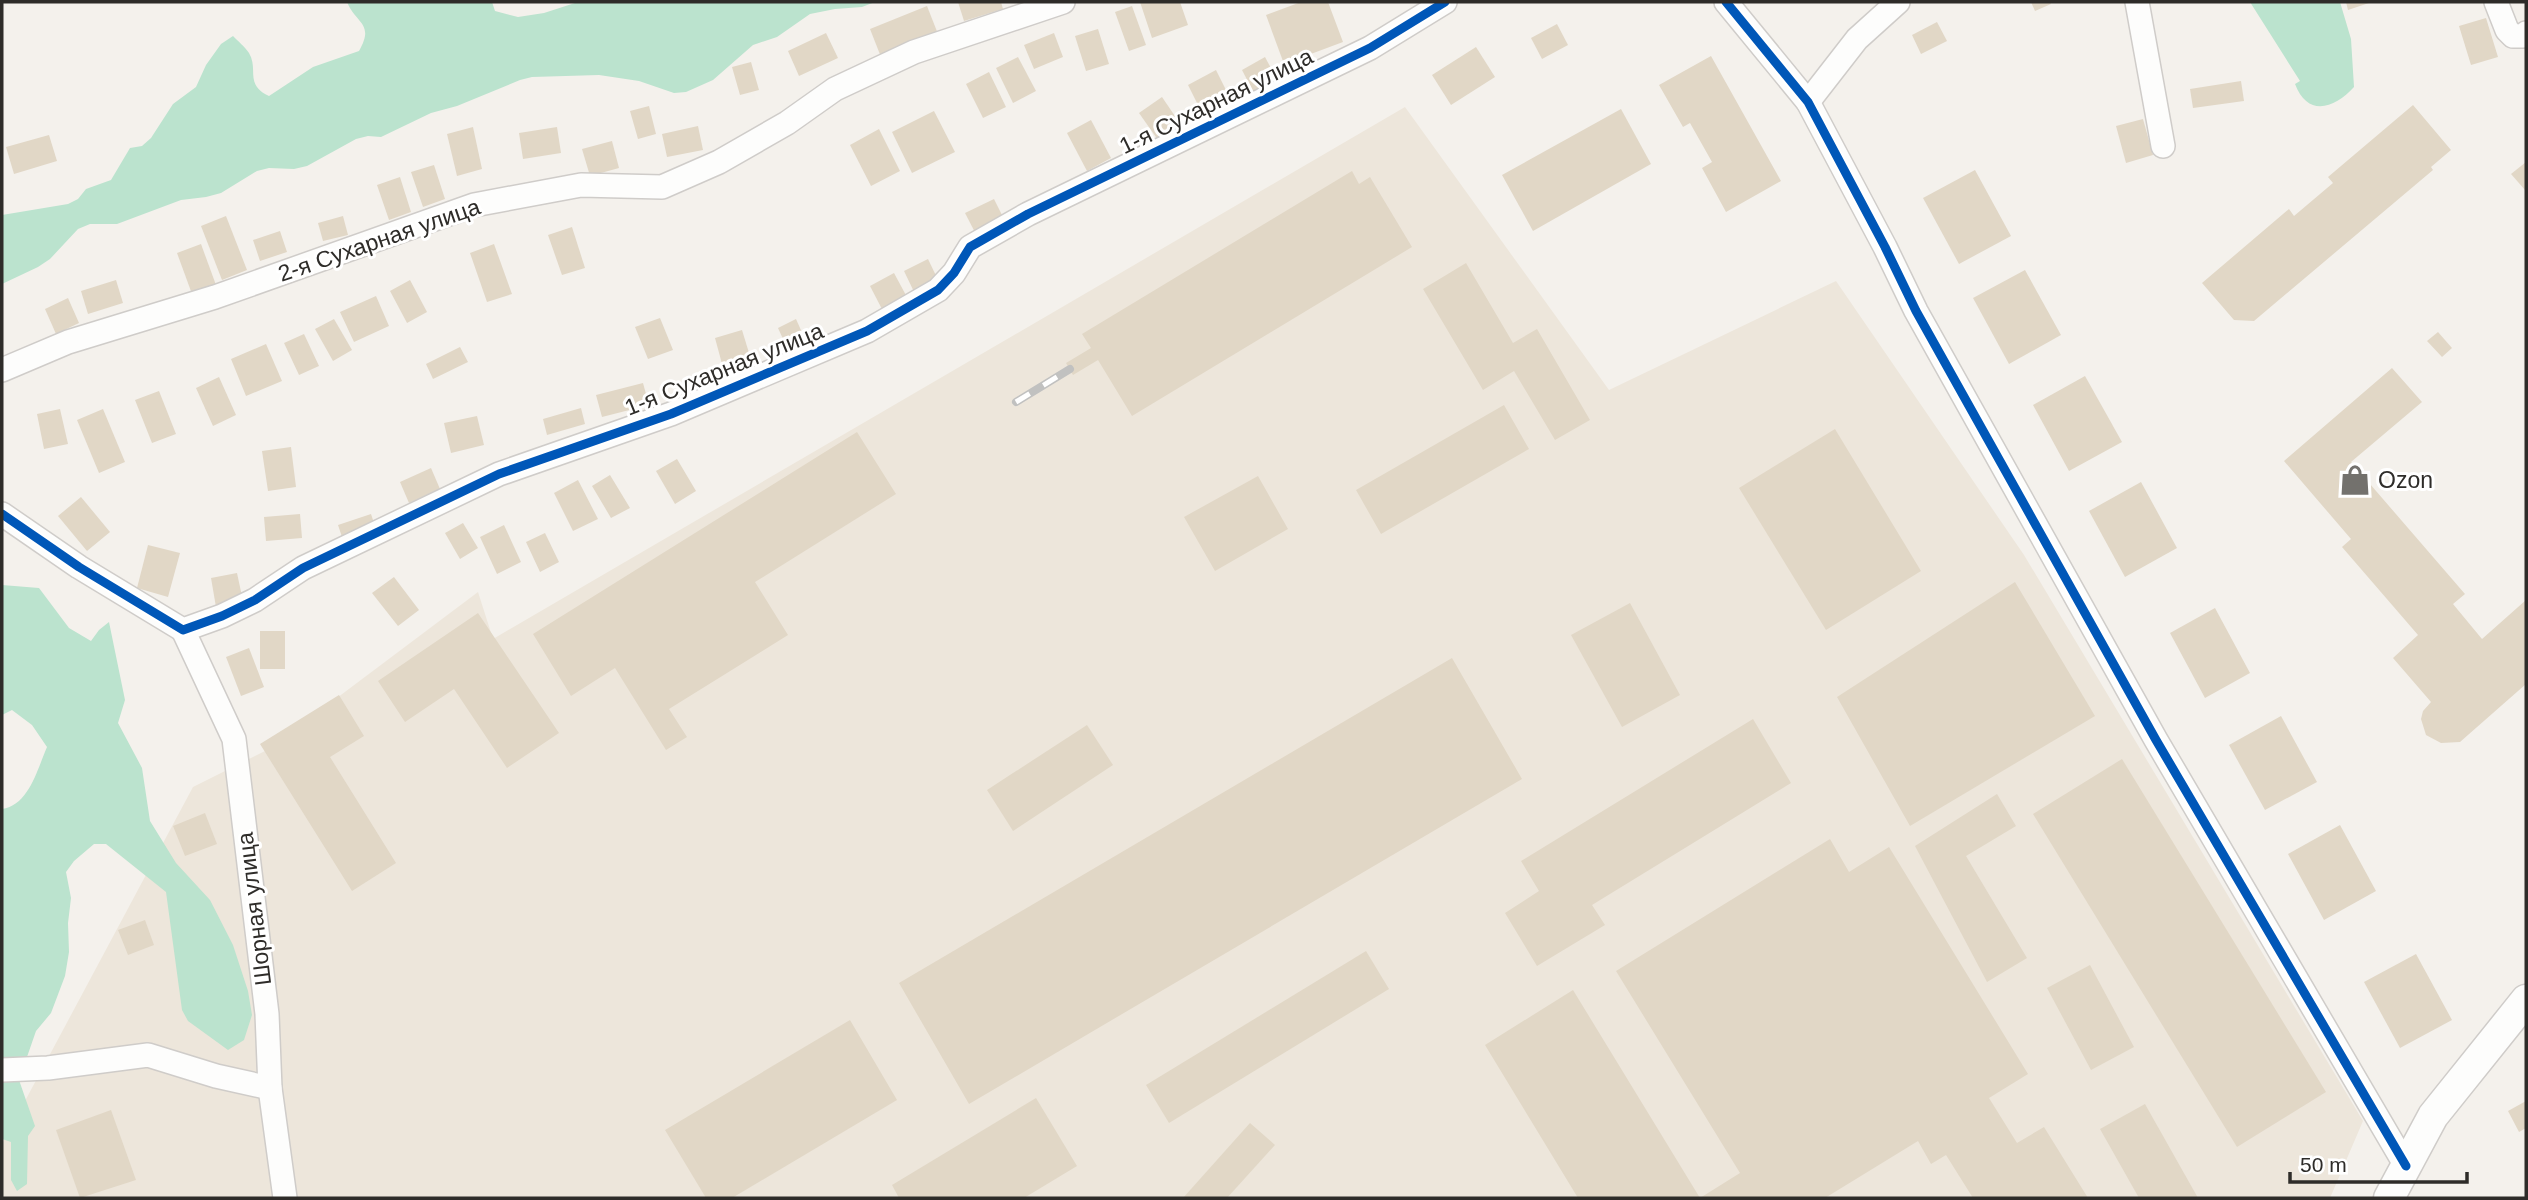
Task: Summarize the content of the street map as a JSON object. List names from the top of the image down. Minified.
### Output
{"streets":{"street":["1-я Сухарная улица","2-я Сухарная улица","Шорная улица"]},"crossings":[["1-я Сухарная улица","Шорная улица"]],"places":{"shop":["Ozon"]},"scale_bar":"50 m"}
